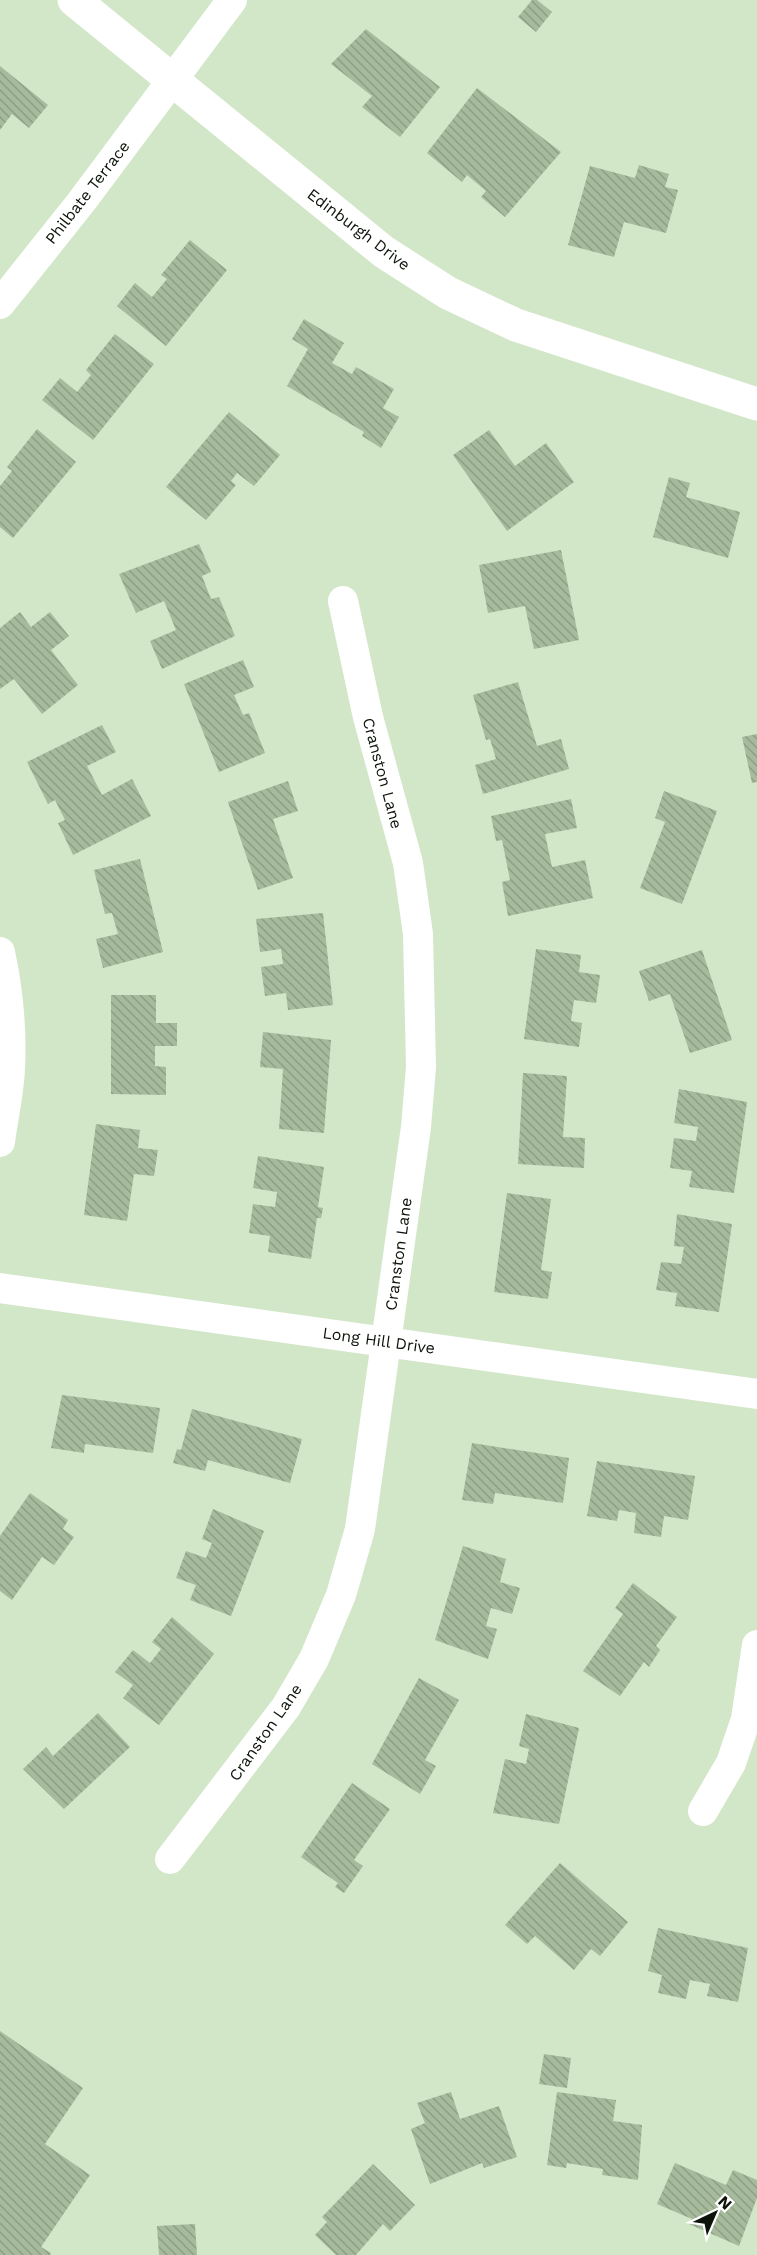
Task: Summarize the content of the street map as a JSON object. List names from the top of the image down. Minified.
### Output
{"streets":{"street":["Philbate Terrace","Edinburgh Drive","Cranston Lane","Long Hill Drive"]},"crossings":[["Philbate Terrace","Edinburgh Drive"],["Cranston Lane","Long Hill Drive"]],"north":"top right"}
